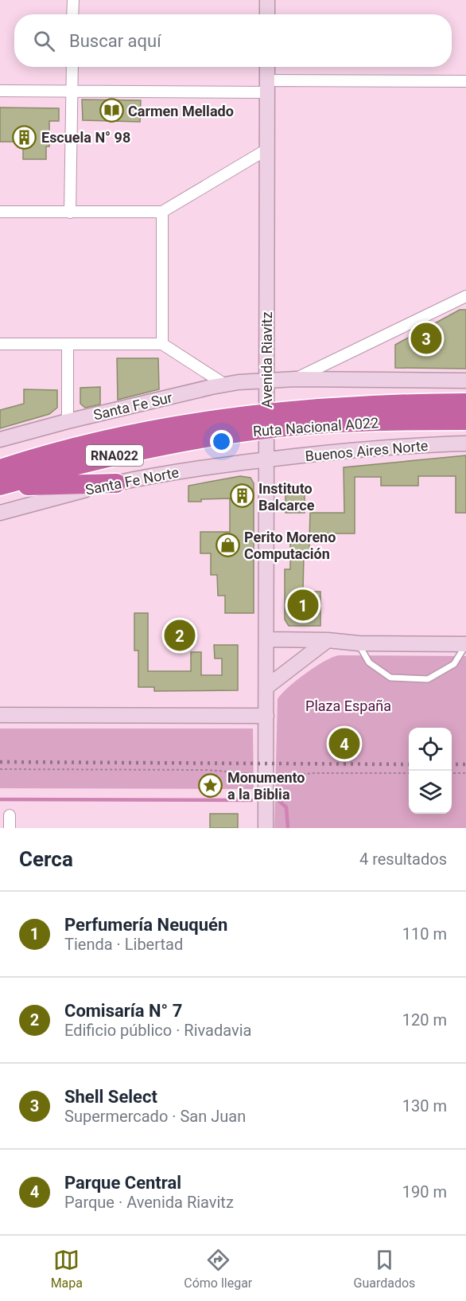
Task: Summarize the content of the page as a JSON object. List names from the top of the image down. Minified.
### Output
{"streets":{"highway":["Ruta Nacional A022","RNA022"],"main road":["Avenida Riavitz","Santa Fe Sur","Buenos Aires Norte","Santa Fe Norte"]},"crossings":[["Avenida Riavitz","Santa Fe Sur"],["Avenida Riavitz","Ruta Nacional A022"],["Avenida Riavitz","Buenos Aires Norte"],["Avenida Riavitz","Santa Fe Norte"],["Buenos Aires Norte","Santa Fe Norte"]],"parks":["Plaza España"],"places":{"library":["Carmen Mellado"],"building":["Escuela N° 98","Instituto Balcarce"],"shop":["Perito Moreno Computación"],"place":["Monumento a la Biblia"]},"page":{"search":"Buscar aquí","pins":["3","1","2","4"],"heading":["Cerca","4 resultados"],"list":[{"mark":"1","name":"Perfumería Neuquén","note":"Tienda · Libertad","value":"110 m"},{"mark":"2","name":"Comisaría N° 7","note":"Edificio público · Rivadavia","value":"120 m"},{"mark":"3","name":"Shell Select","note":"Supermercado · San Juan","value":"130 m"},{"mark":"4","name":"Parque Central","note":"Parque · Avenida Riavitz","value":"190 m"}],"nav":["Mapa","Cómo llegar","Guardados"]}}
